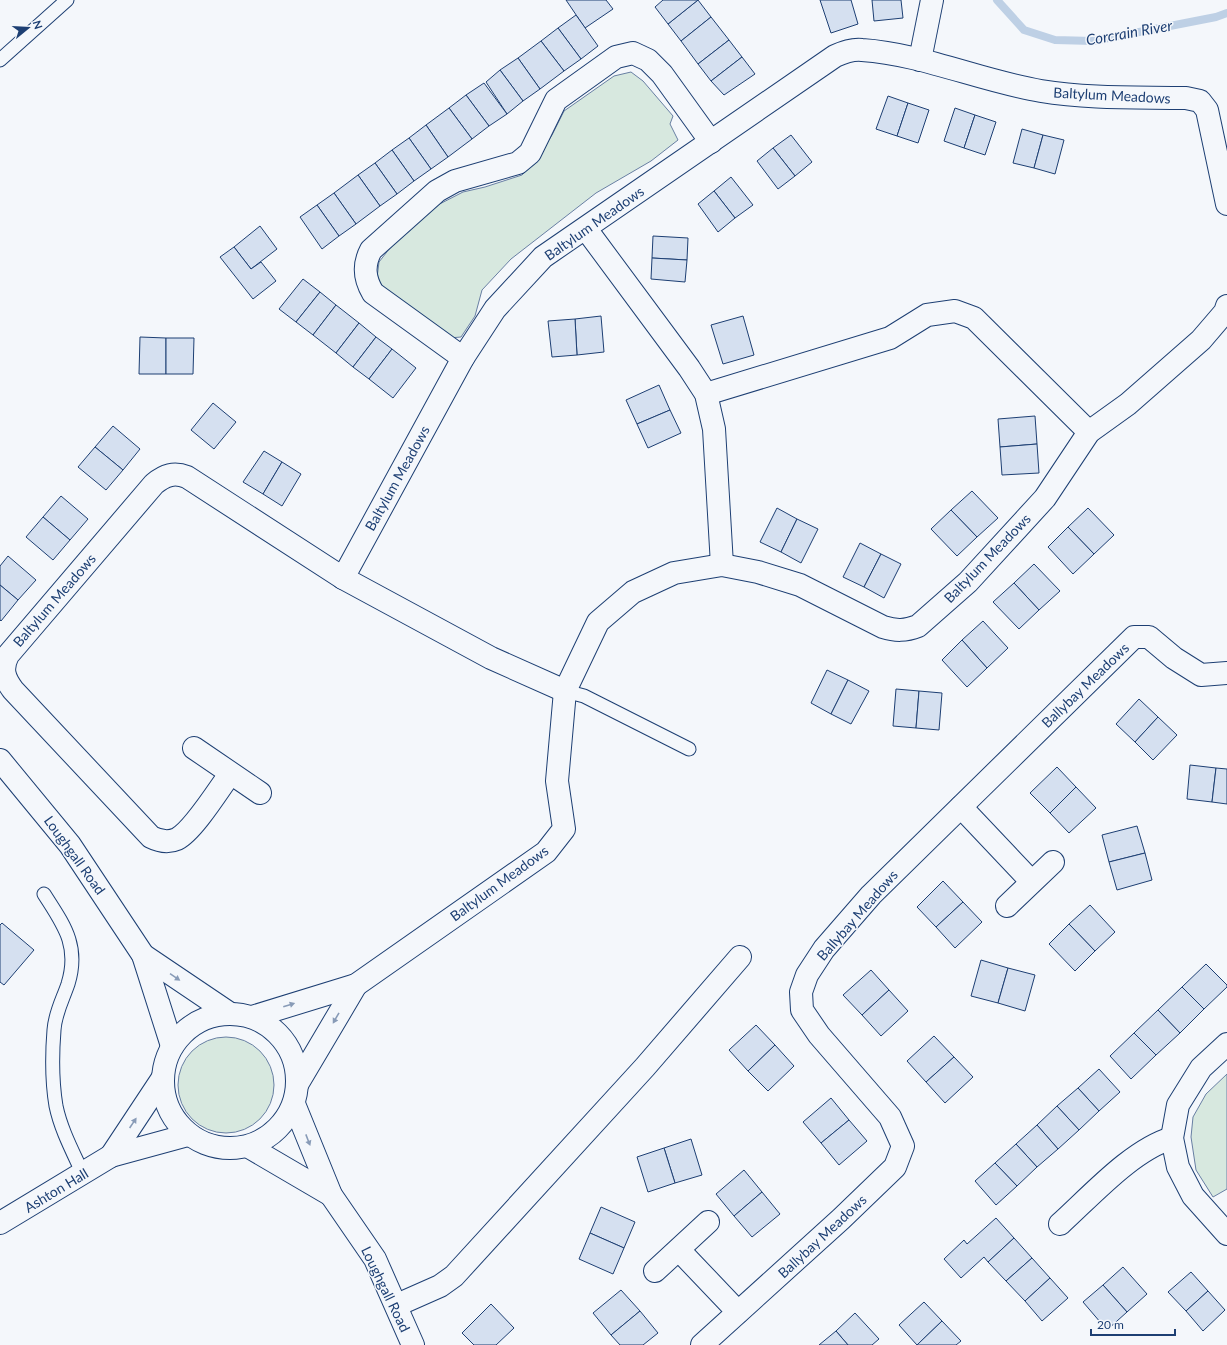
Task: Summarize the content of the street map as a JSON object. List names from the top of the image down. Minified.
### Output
{"streets":{"street":["Baltylum Meadows","Ballybay Meadows","Loughgall Road","Ashton Hall"]},"crossings":[["Baltylum Meadows","Loughgall Road"],["Baltylum Meadows","Ashton Hall"],["Loughgall Road","Ashton Hall"]],"water":["Corcrain River"],"scale_bar":"20 m","north":"right"}
